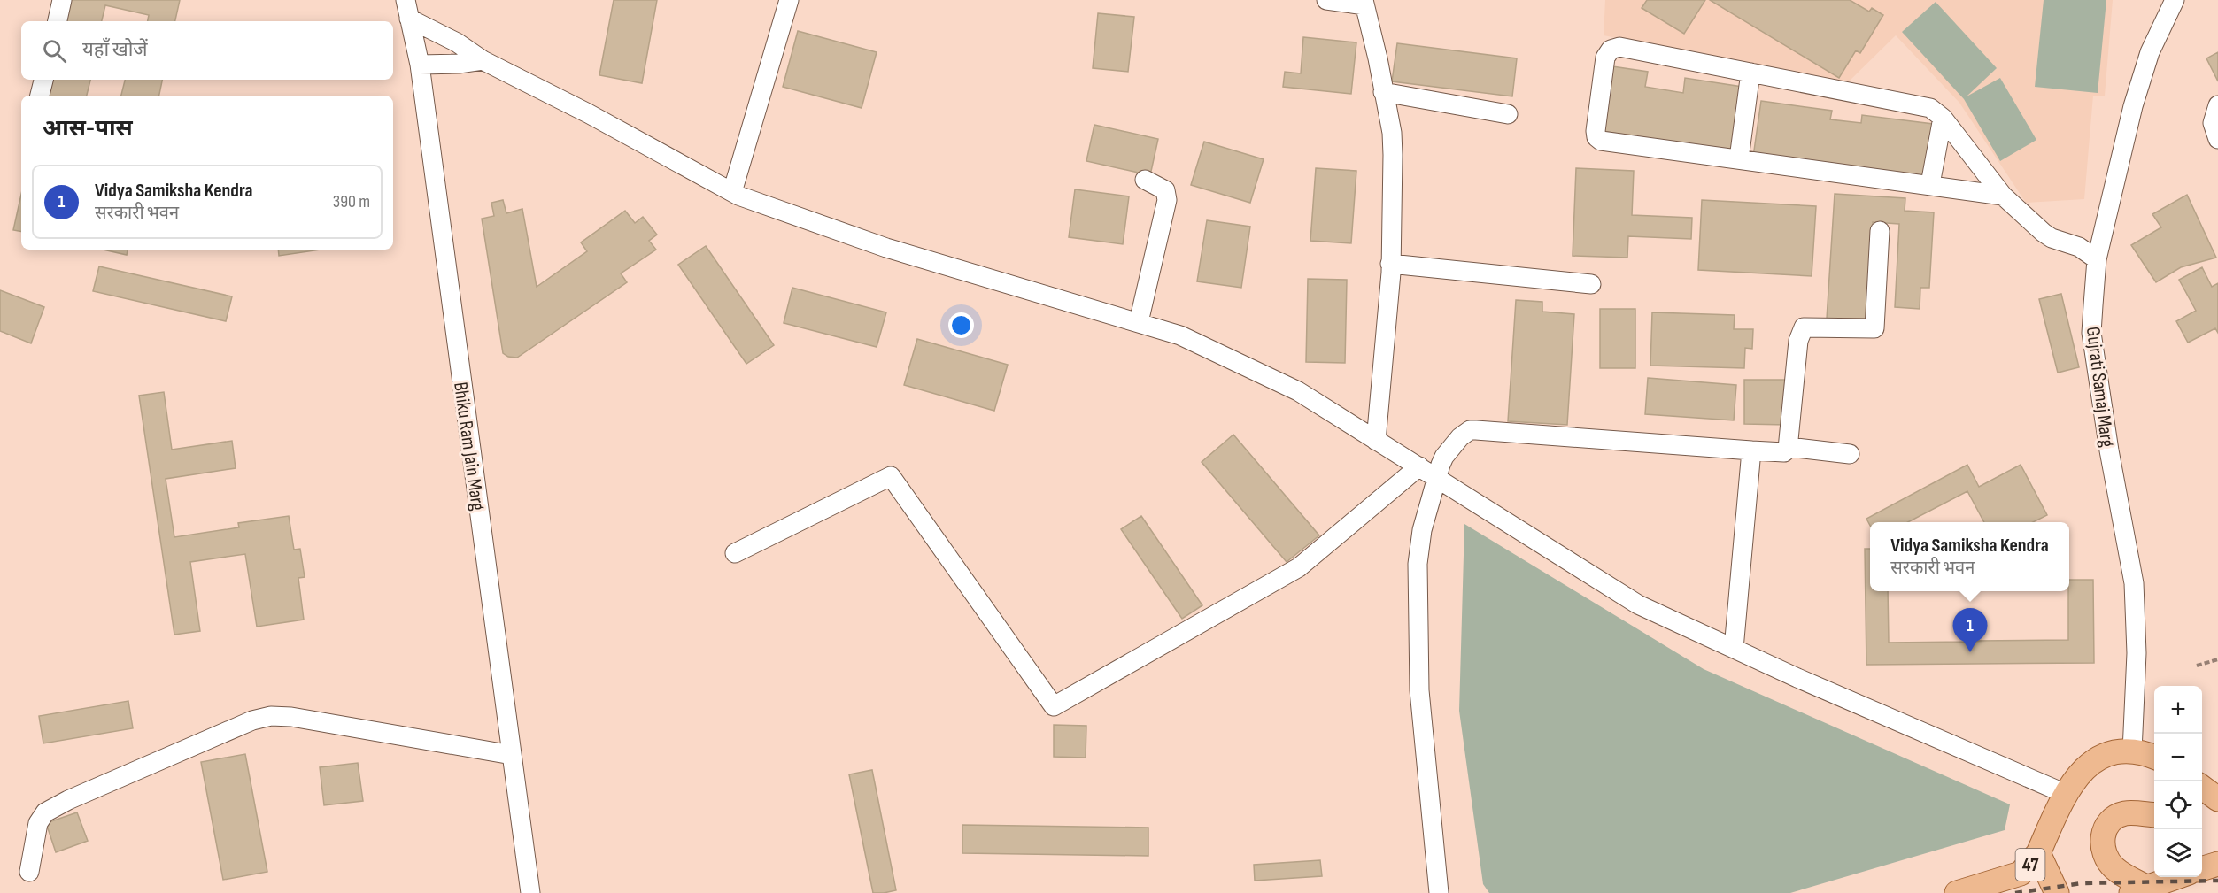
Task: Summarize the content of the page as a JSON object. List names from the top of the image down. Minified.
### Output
{"streets":{"main road":["47"],"street":["Gujrati Samaj Marg","Bhiku Ram Jain Marg"]},"crossings":[["Gujrati Samaj Marg","47"]],"page":{"search":"यहाँ खोजें","heading":"आस-पास","list":[{"mark":"1","name":"Vidya Samiksha Kendra","note":"सरकारी भवन","value":"390 m"}],"popup":["Vidya Samiksha Kendra","सरकारी भवन"],"pins":"1","map_buttons":["+","−"]}}
